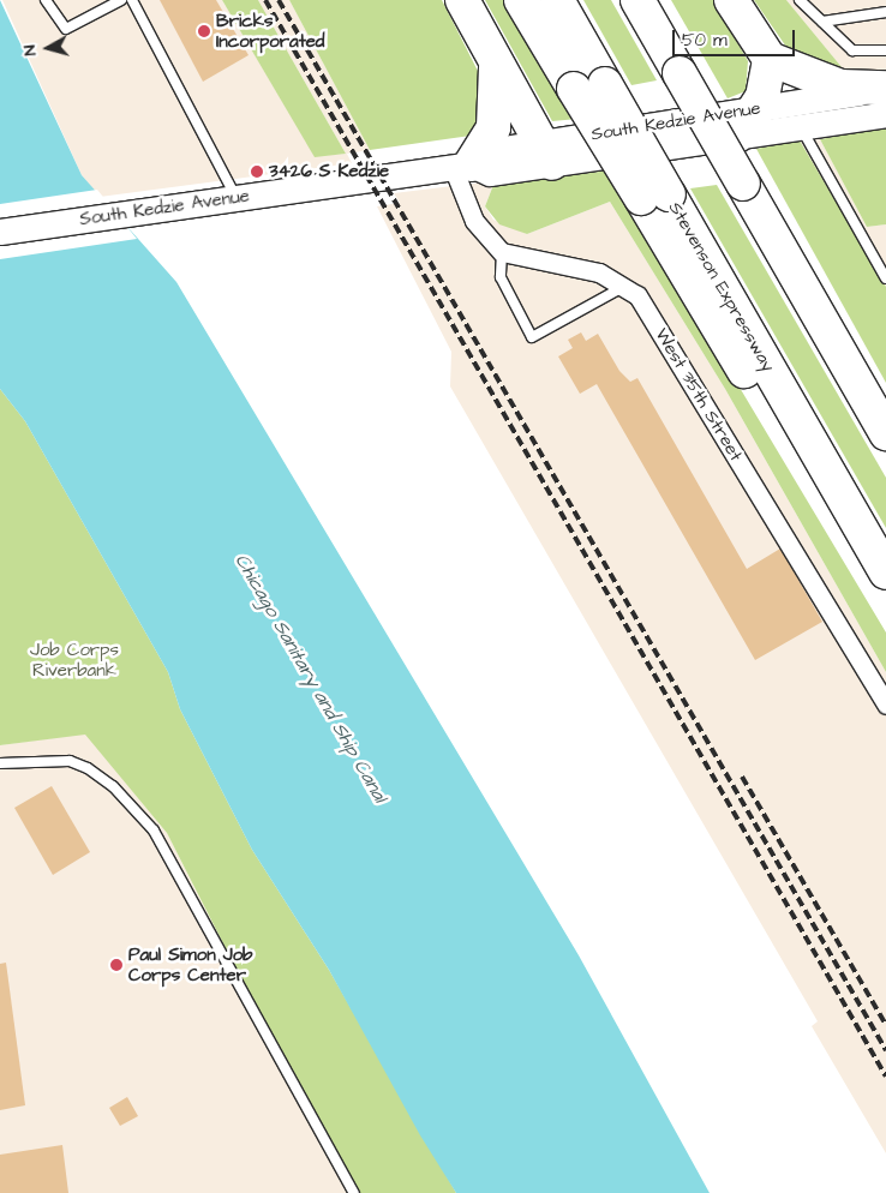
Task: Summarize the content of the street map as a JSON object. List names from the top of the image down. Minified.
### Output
{"streets":{"highway":["Stevenson Expressway"],"main road":["South Kedzie Avenue"],"street":["West 35th Street"]},"water":["Chicago Sanitary and Ship Canal"],"parks":["Job Corps Riverbank"],"places":["Bricks Incorporated","3426 S Kedzie","Paul Simon Job Corps Center"],"scale_bar":"50 m","north":"left"}
